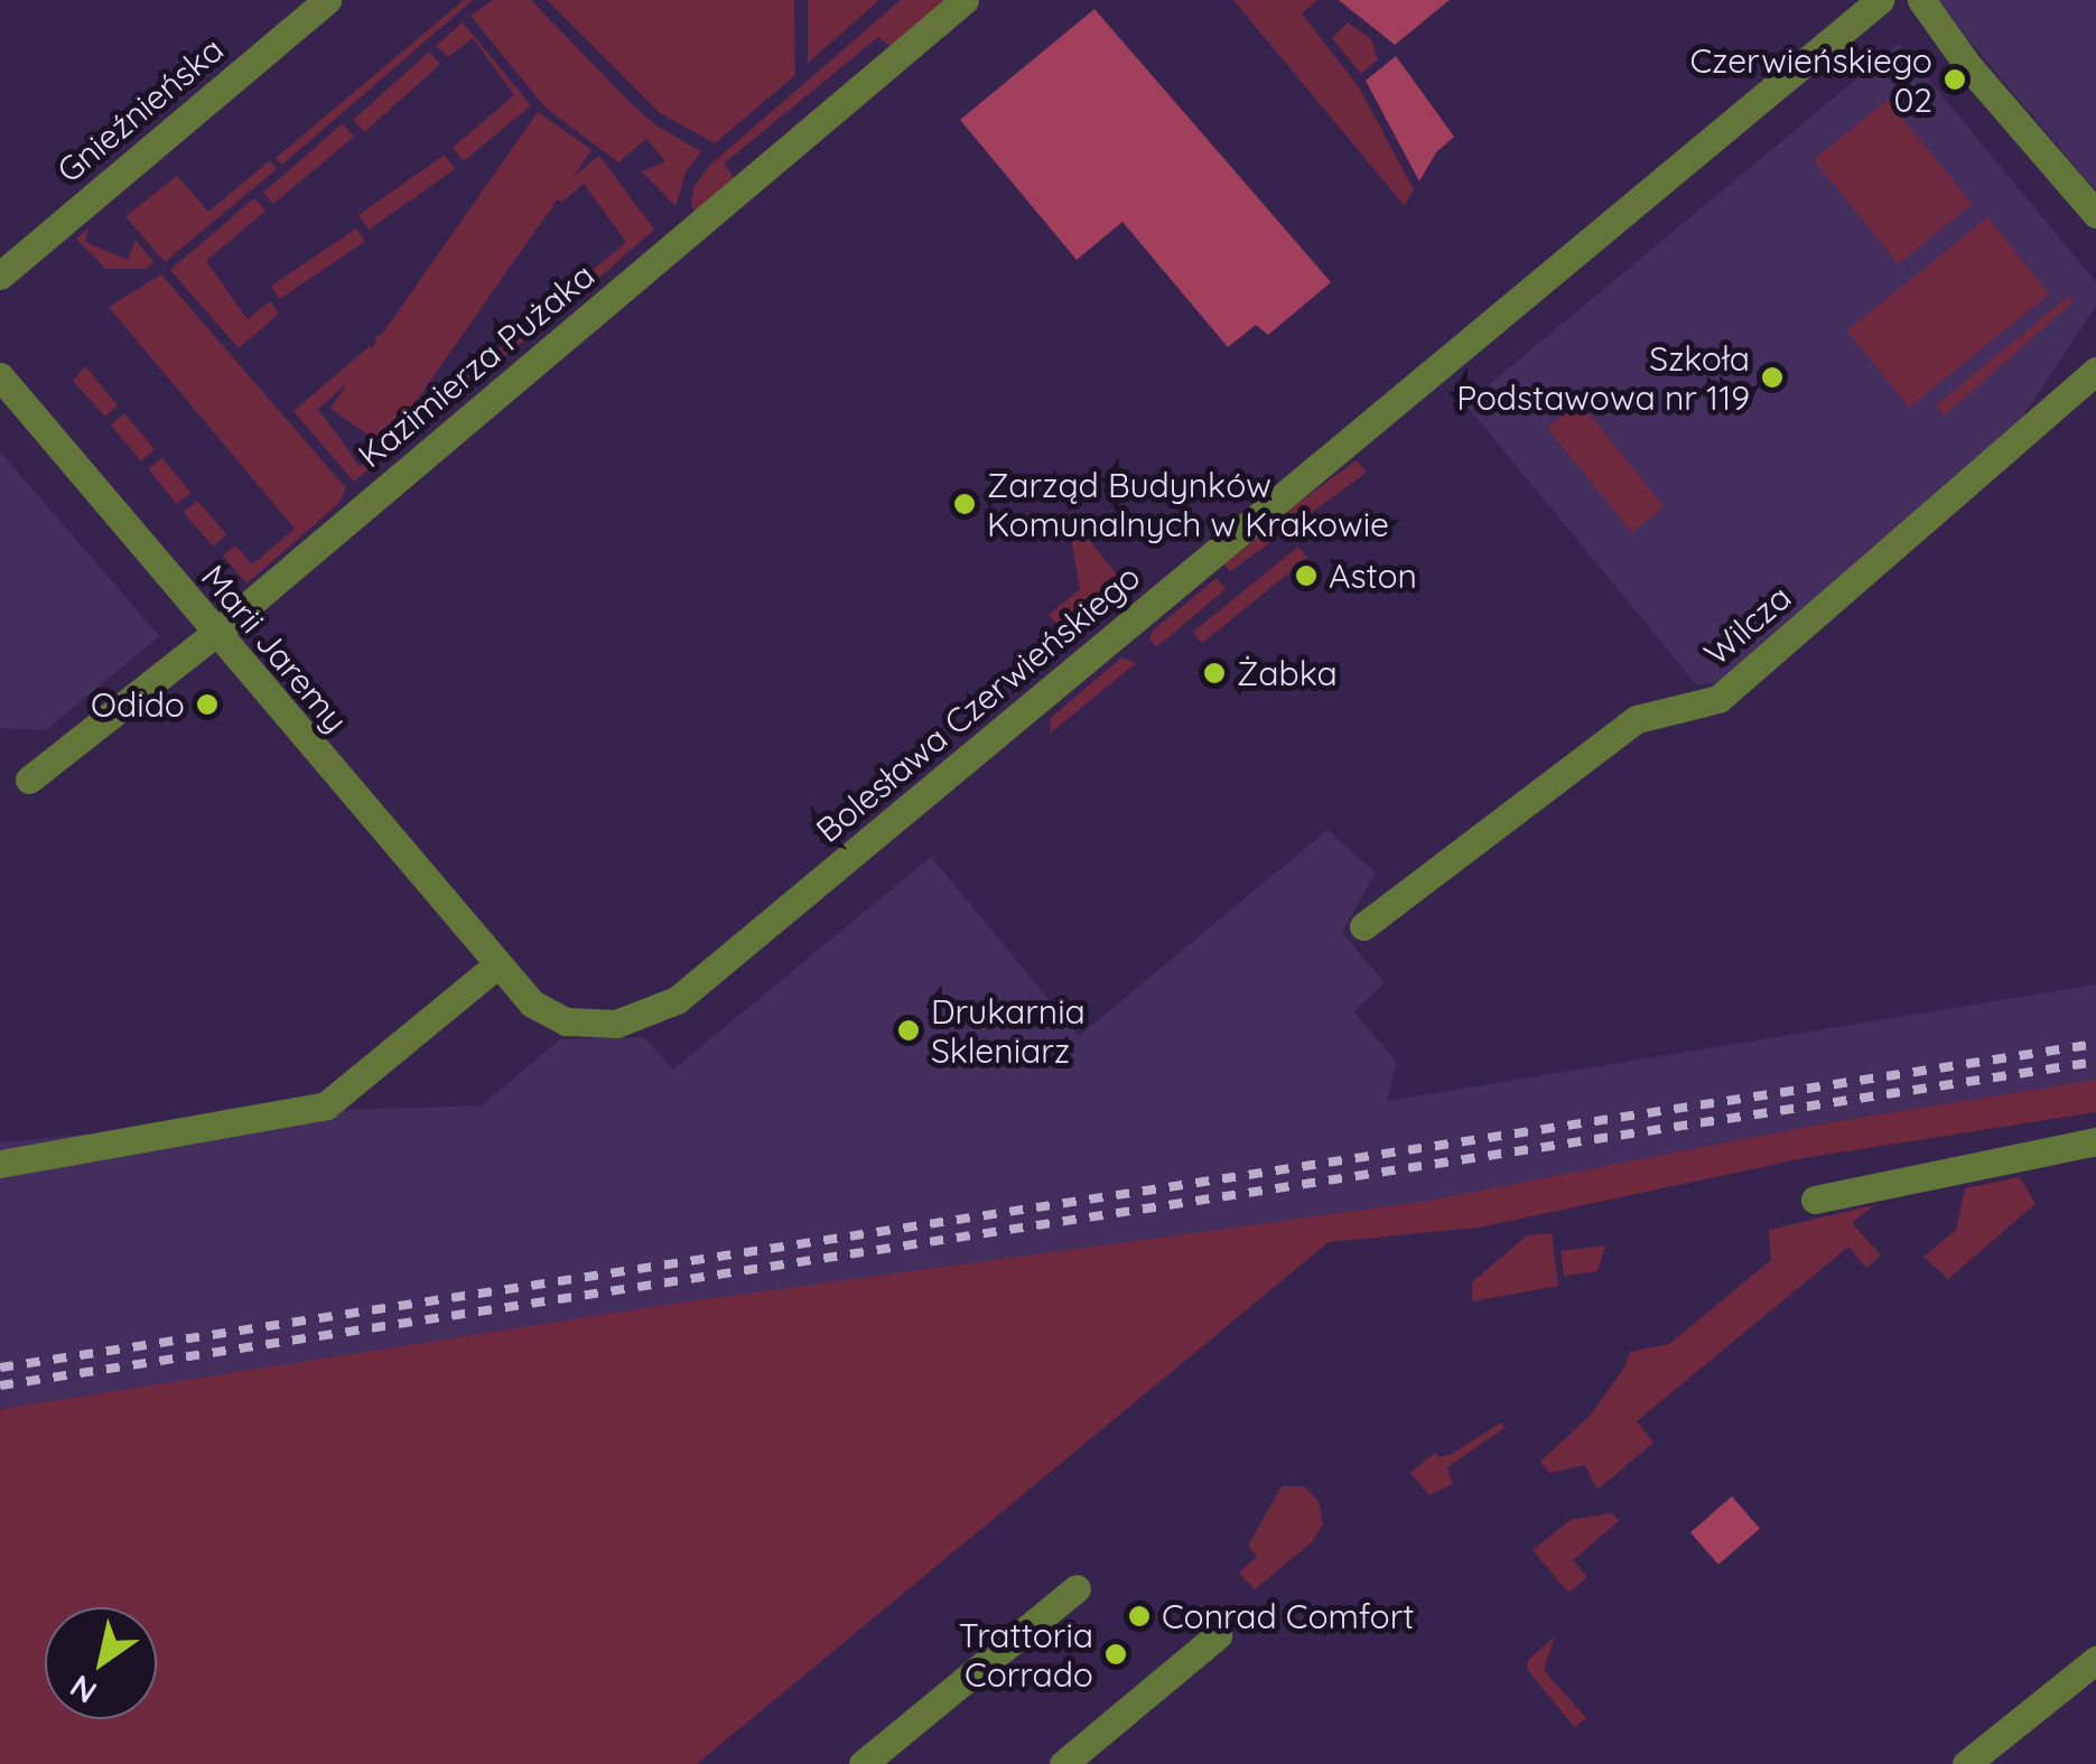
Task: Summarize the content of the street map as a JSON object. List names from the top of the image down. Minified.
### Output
{"streets":{"street":["Gnieźnieńska","Kazimierza Pużaka","Wilcza","Marii Jaremy","Bolesława Czerwieńskiego"]},"crossings":[["Kazimierza Pużaka","Marii Jaremy"],["Marii Jaremy","Bolesława Czerwieńskiego"]],"places":["Czerwieńskiego 02","Szkoła Podstawowa nr 119","Zarząd Budynków Komunalnych w Krakowie","Aston","Żabka","Odido","Drukarnia Skleniarz","Conrad Comfort","Trattoria Corrado"],"north":"bottom left"}
